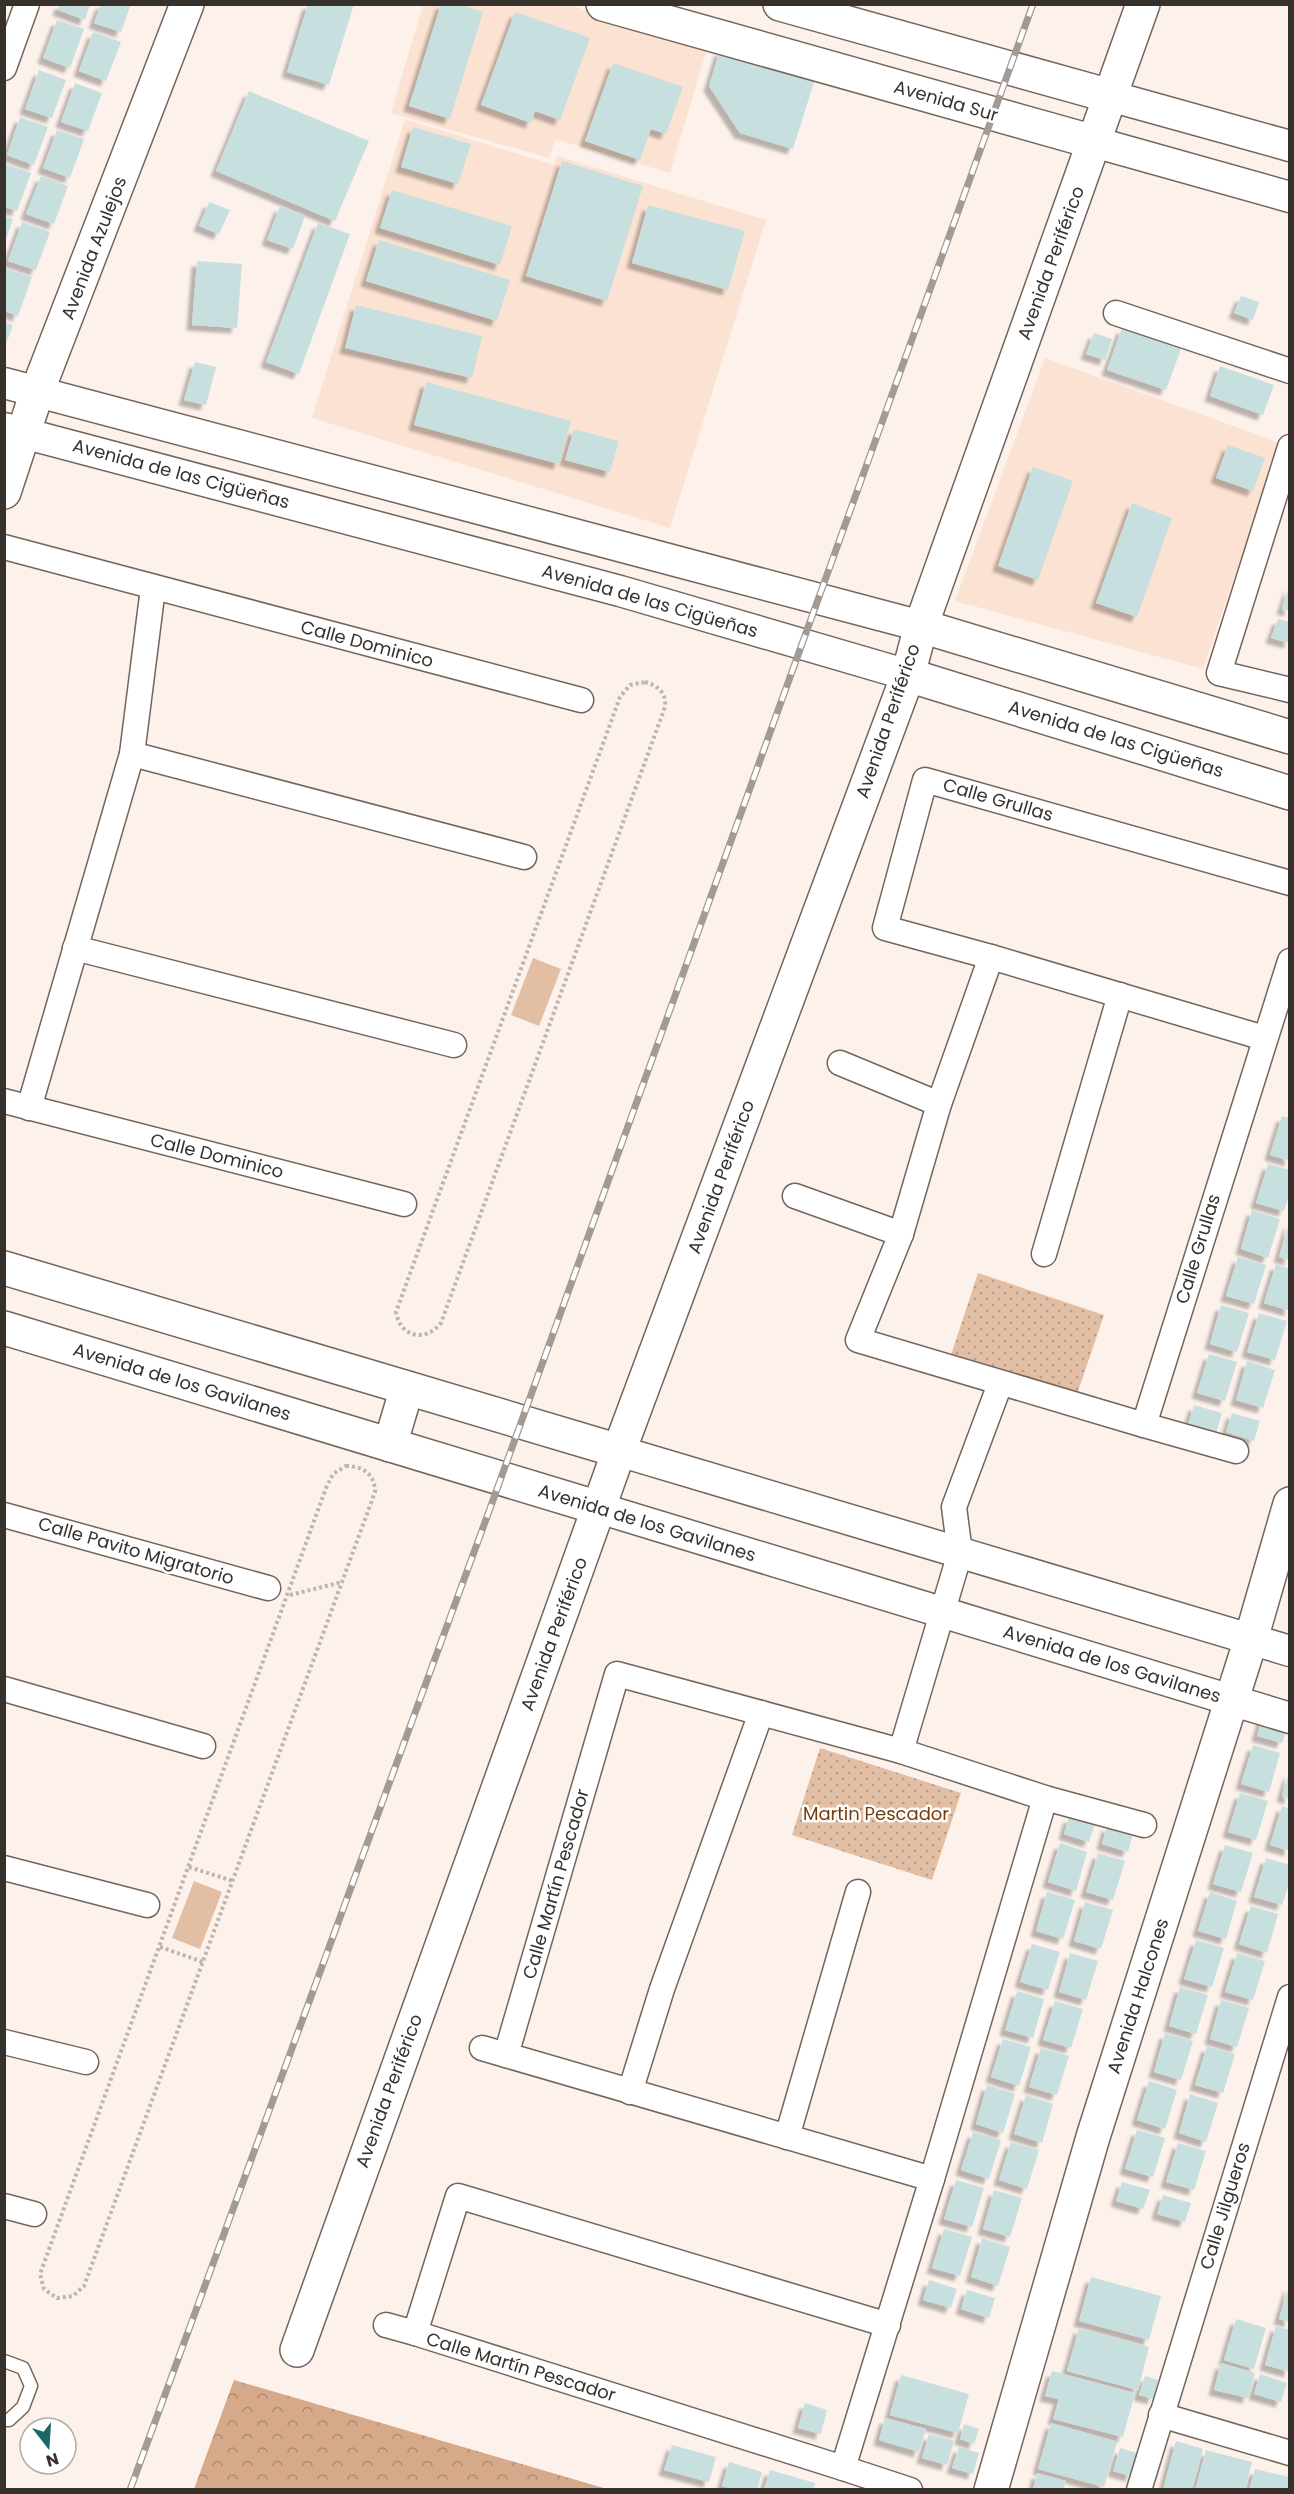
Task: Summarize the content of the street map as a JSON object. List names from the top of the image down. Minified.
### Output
{"streets":{"main road":["Avenida Sur","Avenida Azulejos","Avenida Periférico","Avenida de las Cigüeñas","Avenida de los Gavilanes","Avenida Halcones"],"street":["Calle Dominico","Calle Grullas","Calle Pavito Migratorio","Calle Martín Pescador","Calle Jilgueros"]},"crossings":[["Avenida Sur","Avenida Periférico"],["Avenida Azulejos","Avenida de las Cigüeñas"],["Avenida Periférico","Avenida de las Cigüeñas"],["Avenida Periférico","Avenida de los Gavilanes"],["Avenida de los Gavilanes","Avenida Halcones"]],"parks":["Martin Pescador"],"north":"bottom"}
